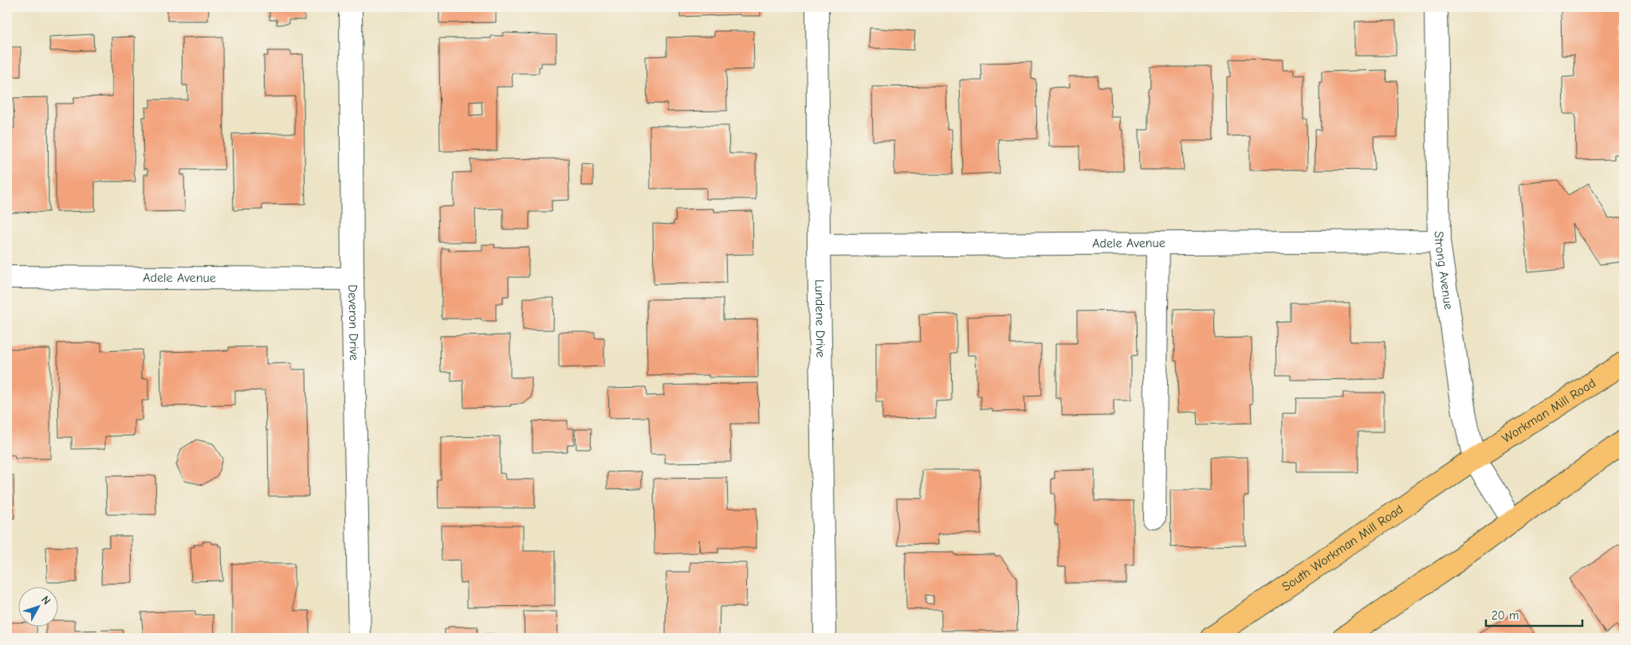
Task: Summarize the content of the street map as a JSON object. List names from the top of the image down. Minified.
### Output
{"streets":{"main road":["Workman Mill Road","South Workman Mill Road"],"street":["Adele Avenue","Strong Avenue","Lundene Drive","Deveron Drive"]},"crossings":[["Adele Avenue","Strong Avenue"],["Adele Avenue","Lundene Drive"],["Adele Avenue","Deveron Drive"],["Strong Avenue","Workman Mill Road"],["Strong Avenue","South Workman Mill Road"],["Workman Mill Road","South Workman Mill Road"]],"scale_bar":"20 m","north":"top right"}
